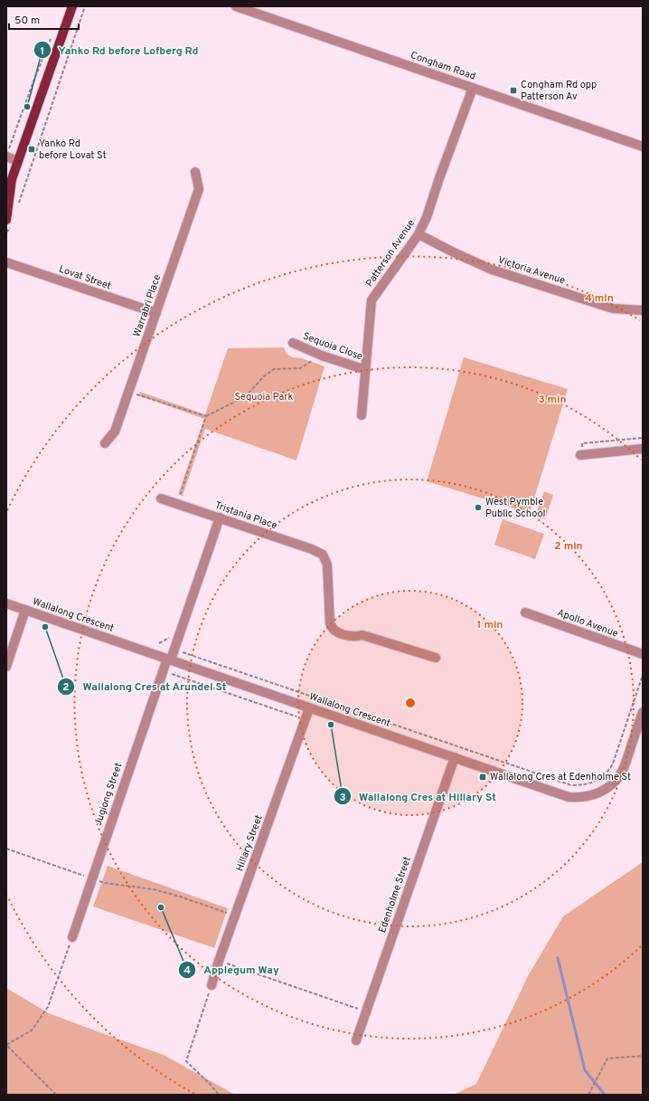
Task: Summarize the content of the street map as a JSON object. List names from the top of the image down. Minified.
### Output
{"streets":{"street":["Congham Road","Patterson Avenue","Victoria Avenue","Lovat Street","Warrabri Place","Sequoia Close","Tristania Place","Wallalong Crescent","Apollo Avenue","Jugiong Street","Hillary Street","Edenholme Street"]},"crossings":[["Congham Road","Patterson Avenue"],["Patterson Avenue","Victoria Avenue"],["Patterson Avenue","Sequoia Close"],["Lovat Street","Warrabri Place"],["Tristania Place","Jugiong Street"],["Wallalong Crescent","Jugiong Street"],["Wallalong Crescent","Hillary Street"],["Wallalong Crescent","Edenholme Street"]],"parks":["Sequoia Park"],"places":{"transit":["Congham Rd opp Patterson Av","Yanko Rd before Lovat St","Wallalong Cres at Edenholme St"],"other":["Yanko Rd before Lofberg Rd","West Pymble Public School","Wallalong Cres at Arundel St","Wallalong Cres at Hillary St","Applegum Way"]},"scale_bar":"50 m","rings":["4 min","3 min","2 min","1 min"]}
